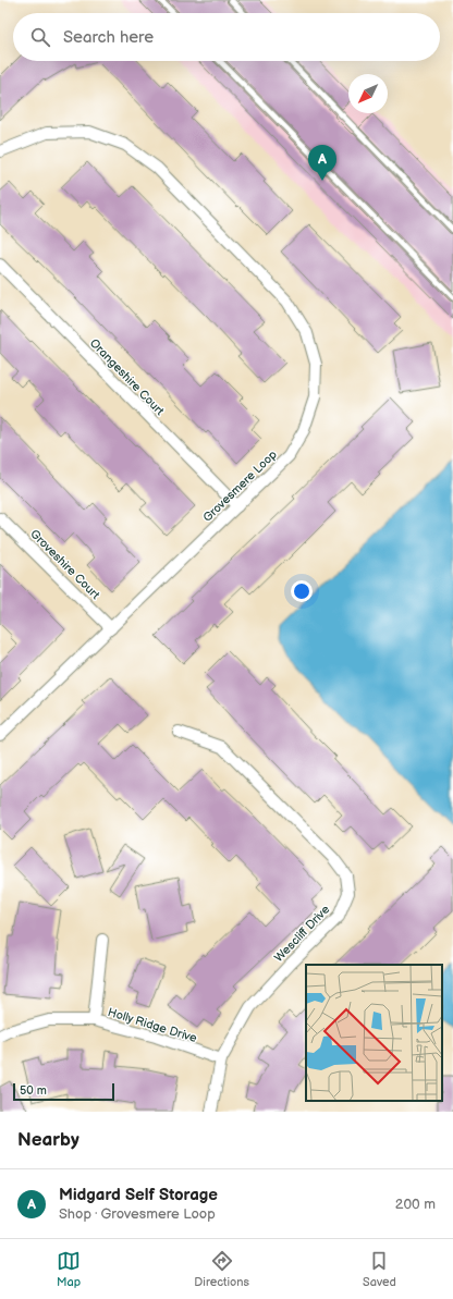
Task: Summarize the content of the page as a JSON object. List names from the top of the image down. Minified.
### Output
{"streets":{"street":["Orangeshire Court","Grovesmere Loop","Groveshire Court","Wescliff Drive","Holly Ridge Drive"]},"crossings":[["Orangeshire Court","Grovesmere Loop"],["Grovesmere Loop","Groveshire Court"],["Wescliff Drive","Holly Ridge Drive"]],"scale_bar":"50 m","north":"bottom left","page":{"search":"Search here","pins":"A","scale":"50 m","heading":"Nearby","list":[{"mark":"A","name":"Midgard Self Storage","note":"Shop · Grovesmere Loop","value":"200 m"}],"nav":["Map","Directions","Saved"]}}
